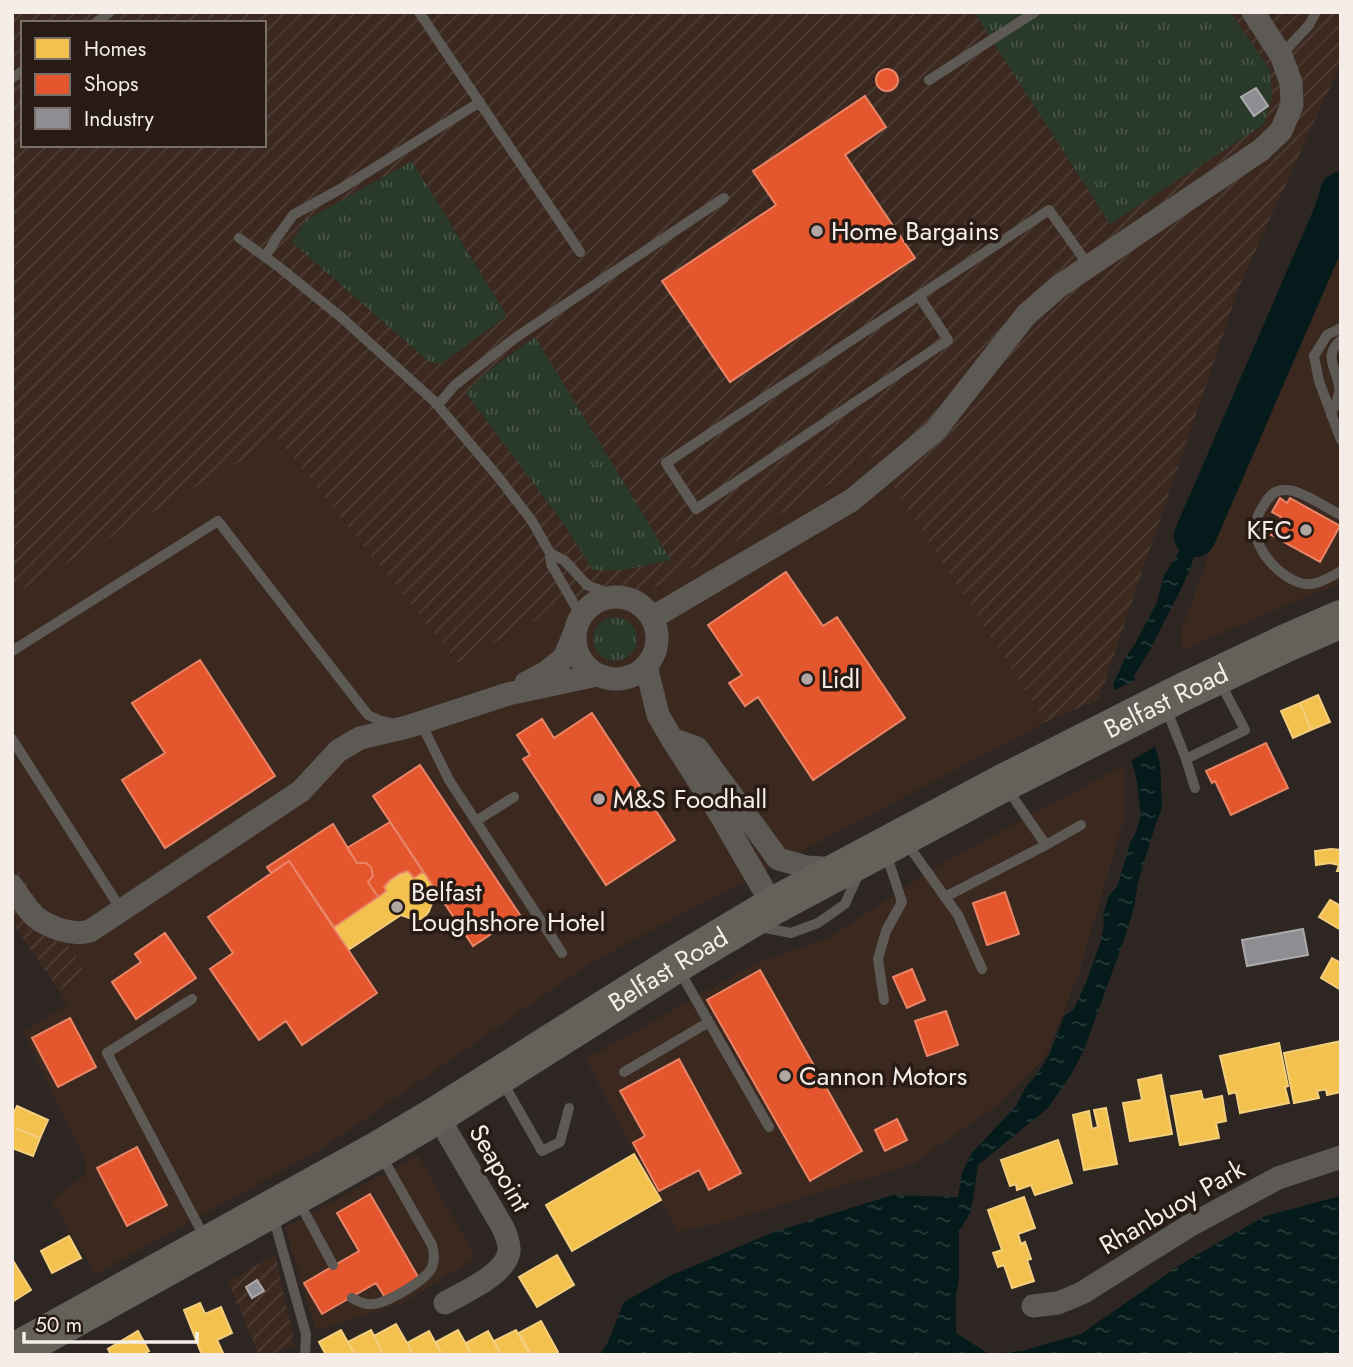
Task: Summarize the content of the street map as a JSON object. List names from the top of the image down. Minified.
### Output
{"streets":{"highway":["Belfast Road"],"street":["Seapoint","Rhanbuoy Park"]},"crossings":[["Belfast Road","Seapoint"]],"places":["Home Bargains","KFC","Lidl","M&S Foodhall","Belfast Loughshore Hotel","Cannon Motors"],"legend":["Homes","Shops","Industry"],"scale_bar":"50 m"}
